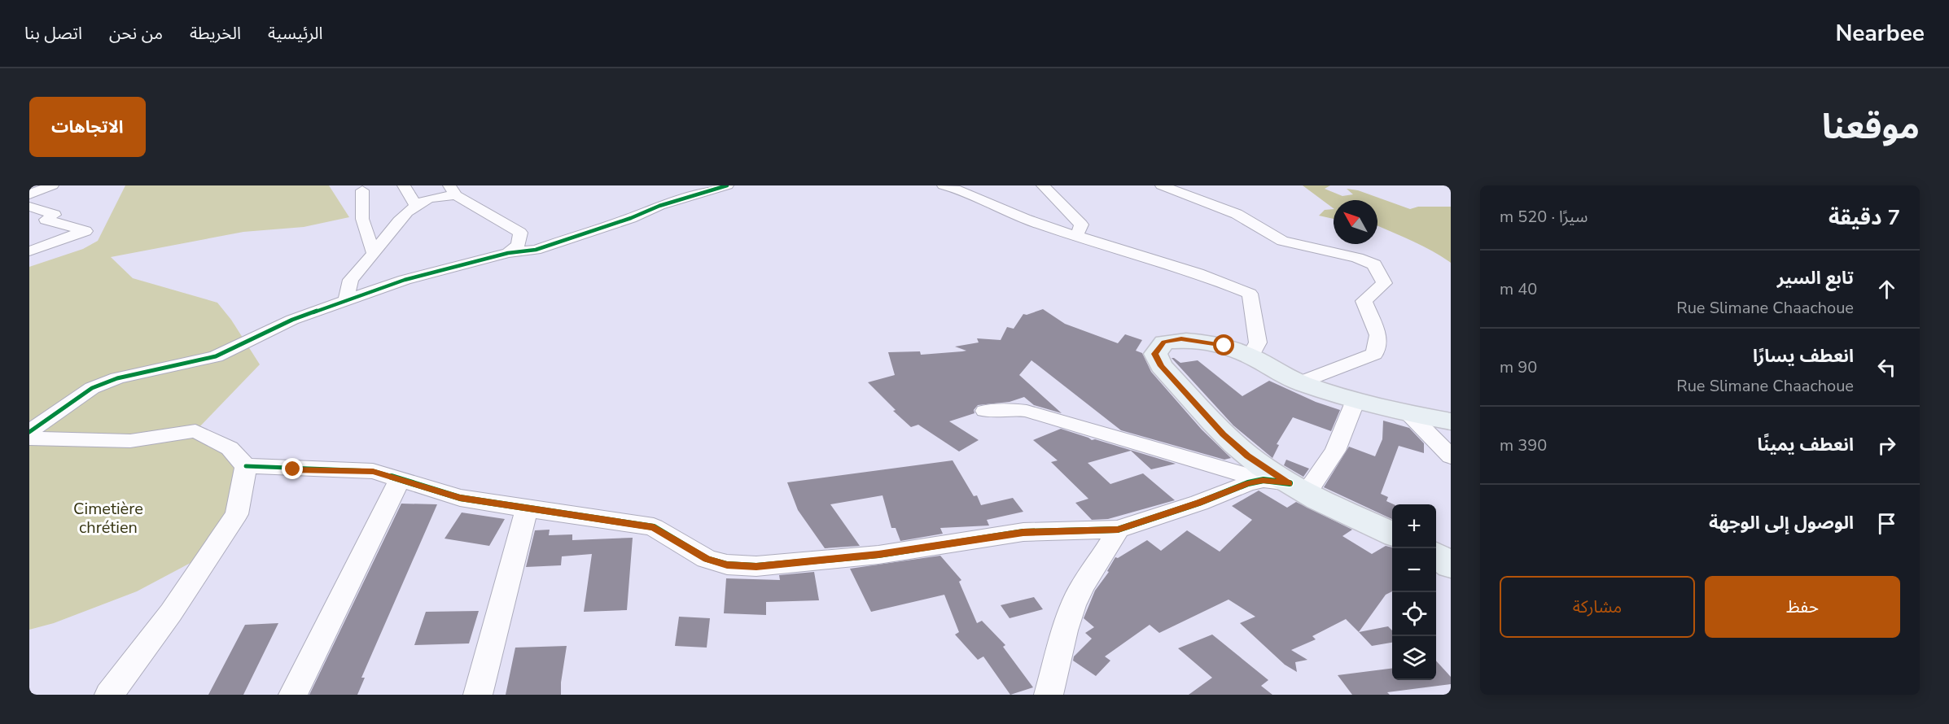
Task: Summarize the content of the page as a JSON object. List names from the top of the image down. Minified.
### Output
{"parks":["Cimetière chrétien"],"north":"top left","page":{"header":"Nearbee","nav":["الرئيسية","الخريطة","من نحن","اتصل بنا"],"title":"موقعنا","buttons":["الاتجاهات",["حفظ","مشاركة"]],"heading":["7 دقيقة","سيرًا · 520 m"],"list":[["تابع السير","Rue Slimane Chaachoue","40 m"],["انعطف يسارًا","Rue Slimane Chaachoue","90 m"],["انعطف يمينًا","390 m"],"الوصول إلى الوجهة"],"map_buttons":["+","−"]}}
